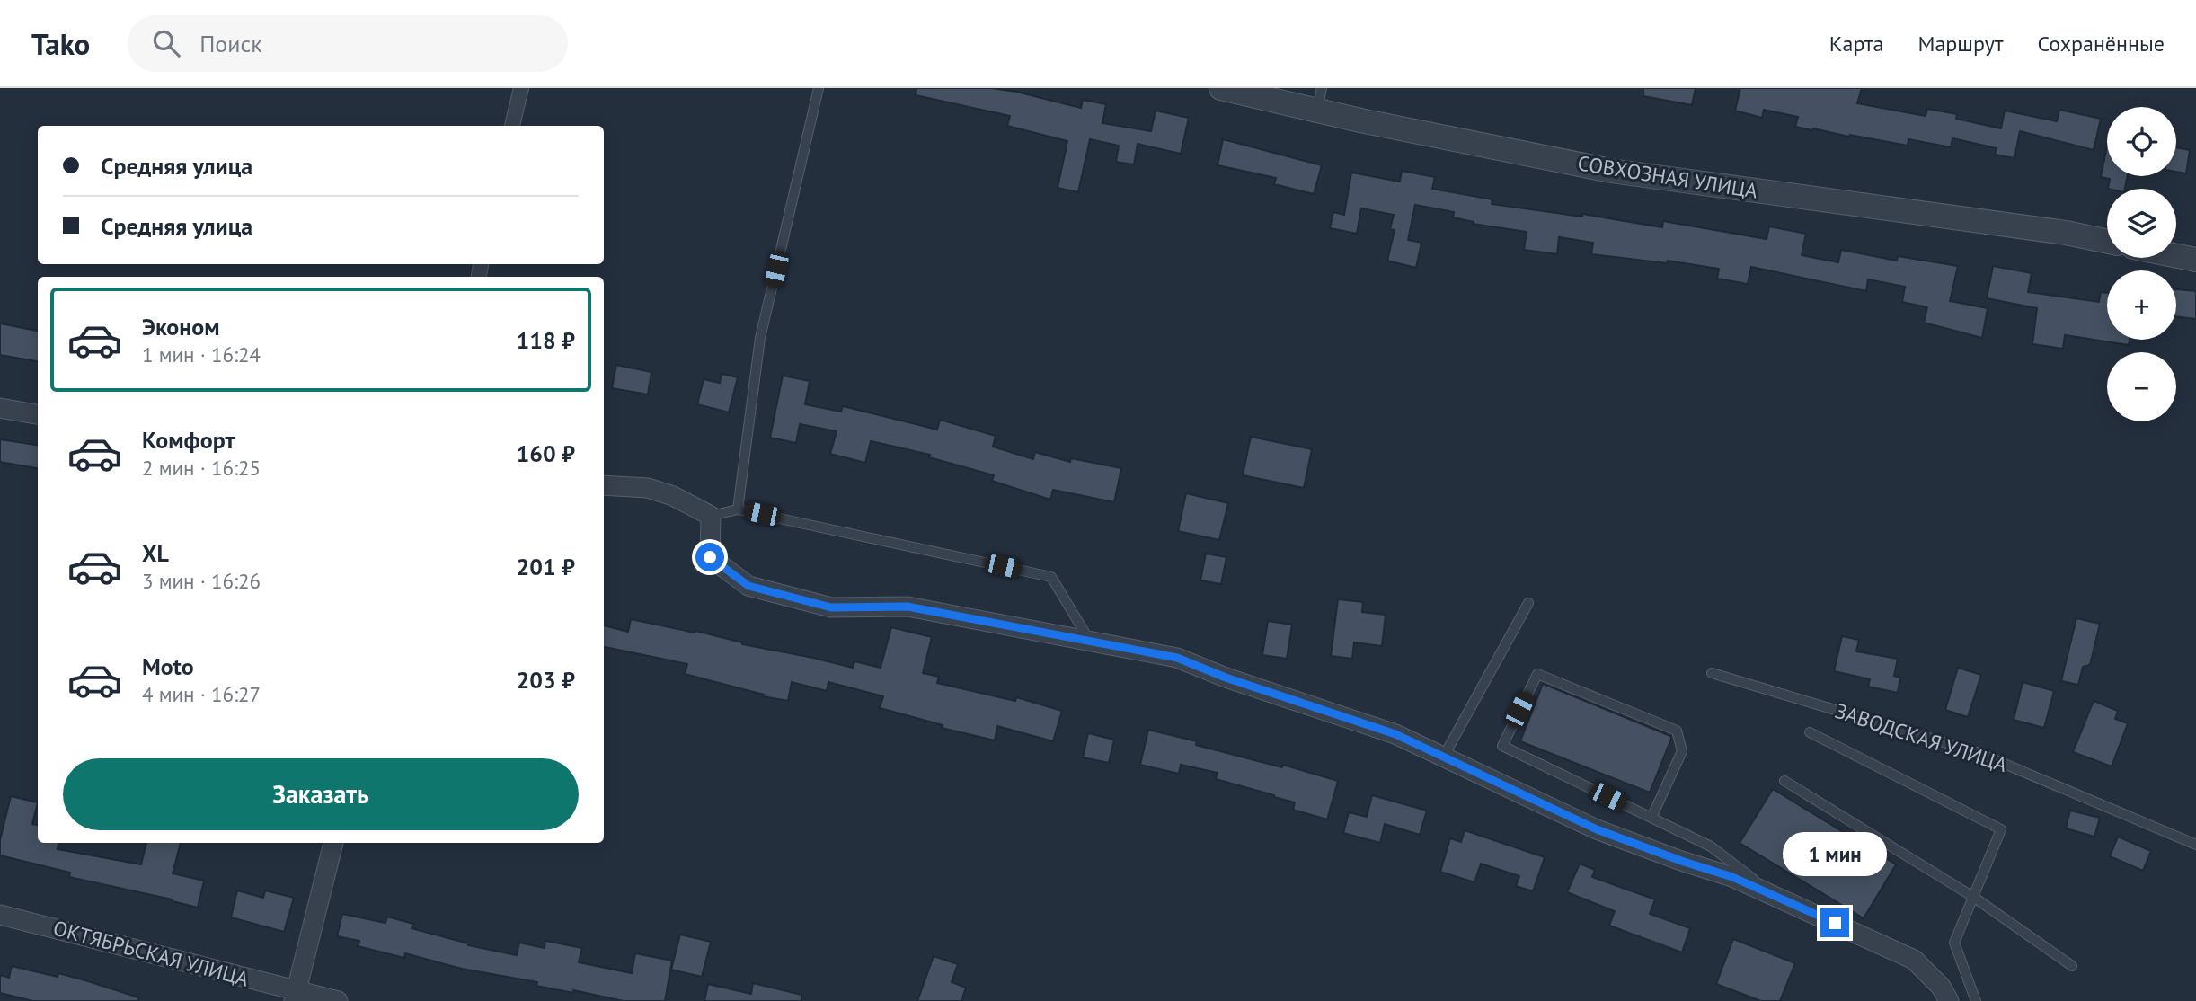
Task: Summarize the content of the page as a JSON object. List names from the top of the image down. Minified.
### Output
{"streets":{"street":["СОВХОЗНАЯ УЛИЦА","ОКТЯБРЬСКАЯ УЛИЦА"],"lane":["ЗАВОДСКАЯ УЛИЦА"]},"page":{"header":"Tako","search":"Поиск","nav":["Карта","Маршрут","Сохранённые"],"map_buttons":["+","−"],"banner":["Средняя улица","Средняя улица"],"list":[{"name":"Эконом","note":"1 мин · 16:24","value":"118 ₽"},{"name":"Комфорт","note":"2 мин · 16:25","value":"160 ₽"},{"name":"XL","note":"3 мин · 16:26","value":"201 ₽"},{"name":"Moto","note":"4 мин · 16:27","value":"203 ₽"}],"buttons":"Заказать","bubble":"1 мин"}}
